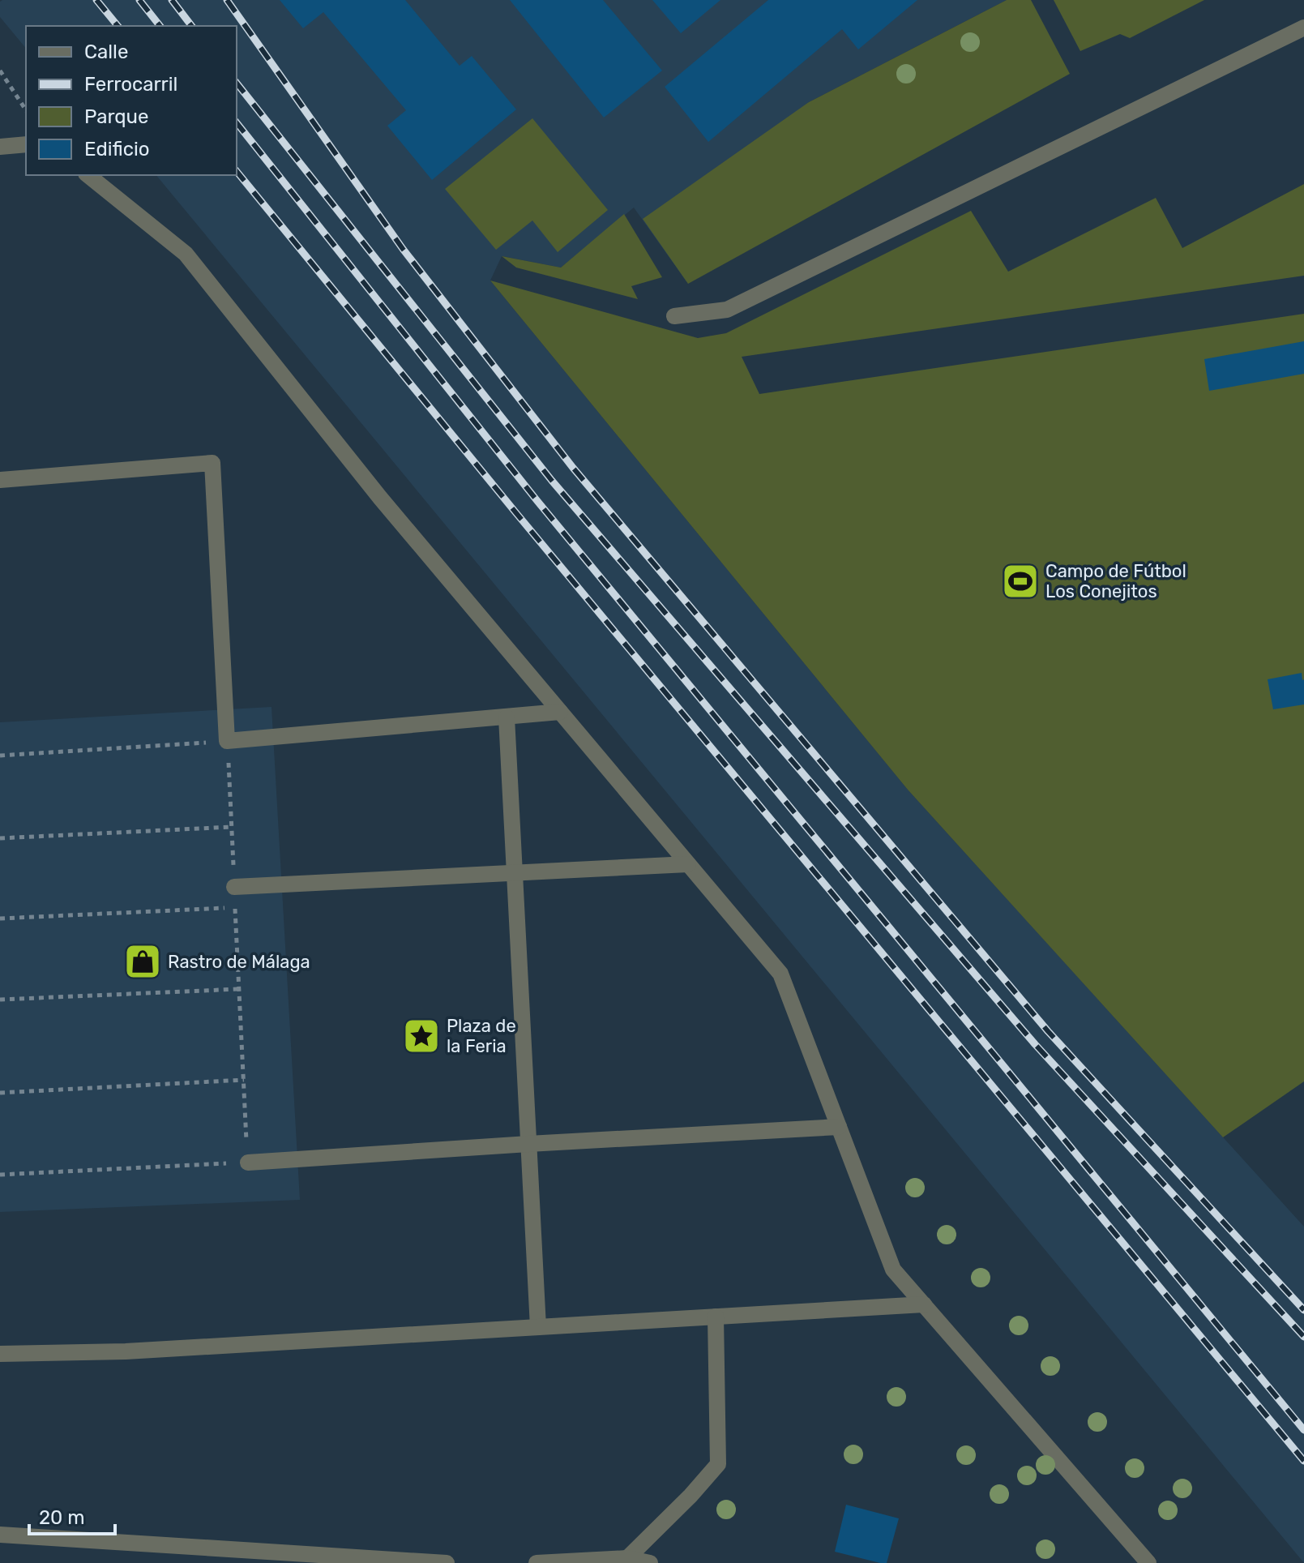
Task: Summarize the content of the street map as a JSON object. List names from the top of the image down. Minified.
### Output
{"places":{"sports":["Campo de Fútbol Los Conejitos"],"shop":["Rastro de Málaga"],"place":["Plaza de la Feria"]},"legend":["Calle","Ferrocarril","Parque","Edificio"],"scale_bar":"20 m"}
